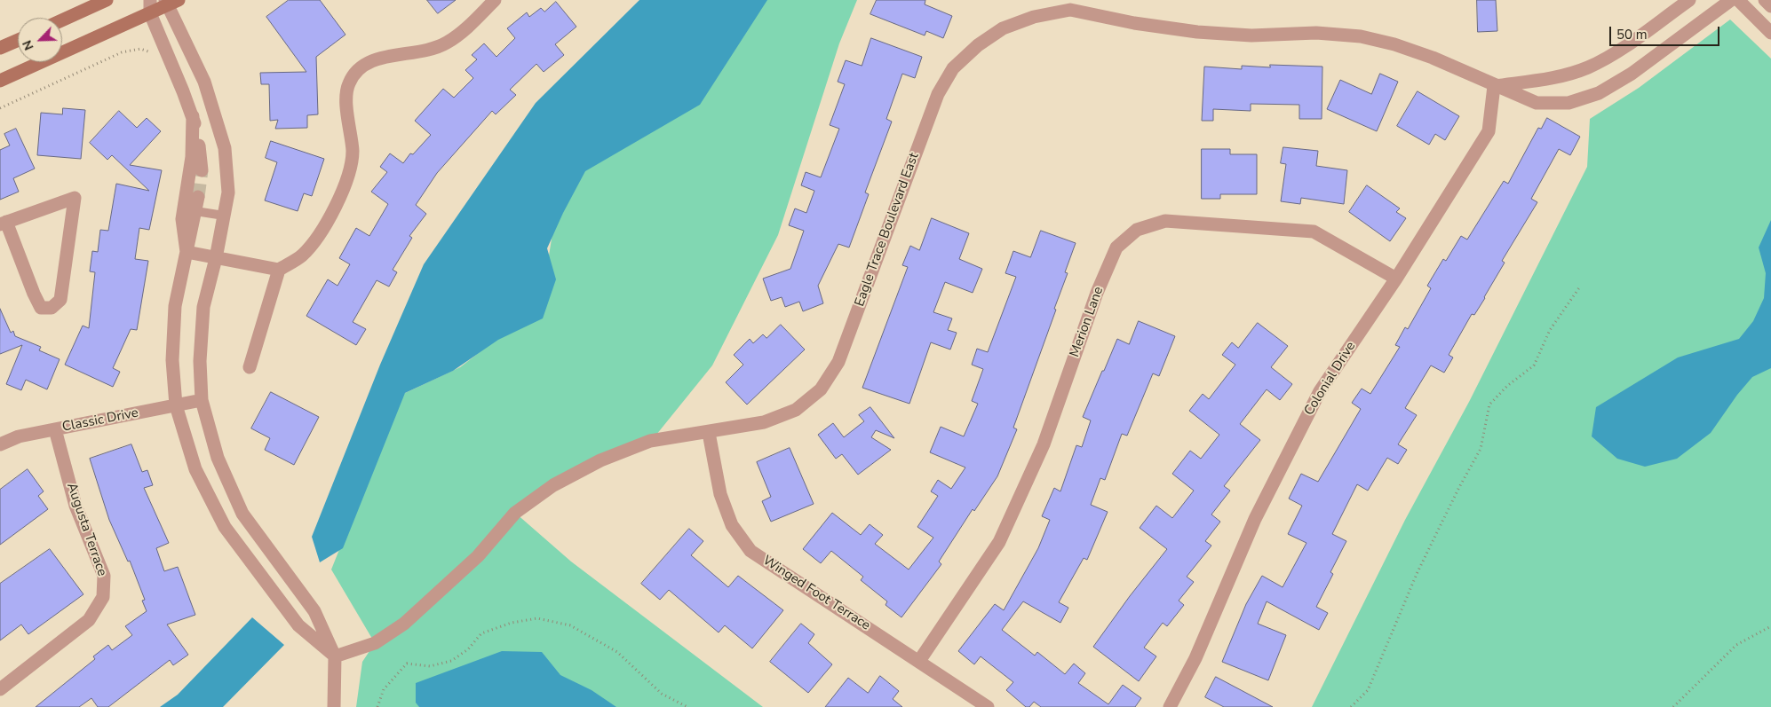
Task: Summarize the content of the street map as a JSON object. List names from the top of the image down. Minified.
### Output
{"streets":{"street":["Eagle Trace Boulevard East","Merion Lane","Colonial Drive","Classic Drive","Augusta Terrace","Winged Foot Terrace"]},"crossings":[["Eagle Trace Boulevard East","Colonial Drive"],["Eagle Trace Boulevard East","Winged Foot Terrace"],["Merion Lane","Colonial Drive"],["Merion Lane","Winged Foot Terrace"],["Classic Drive","Augusta Terrace"]],"scale_bar":"50 m","north":"bottom left"}
